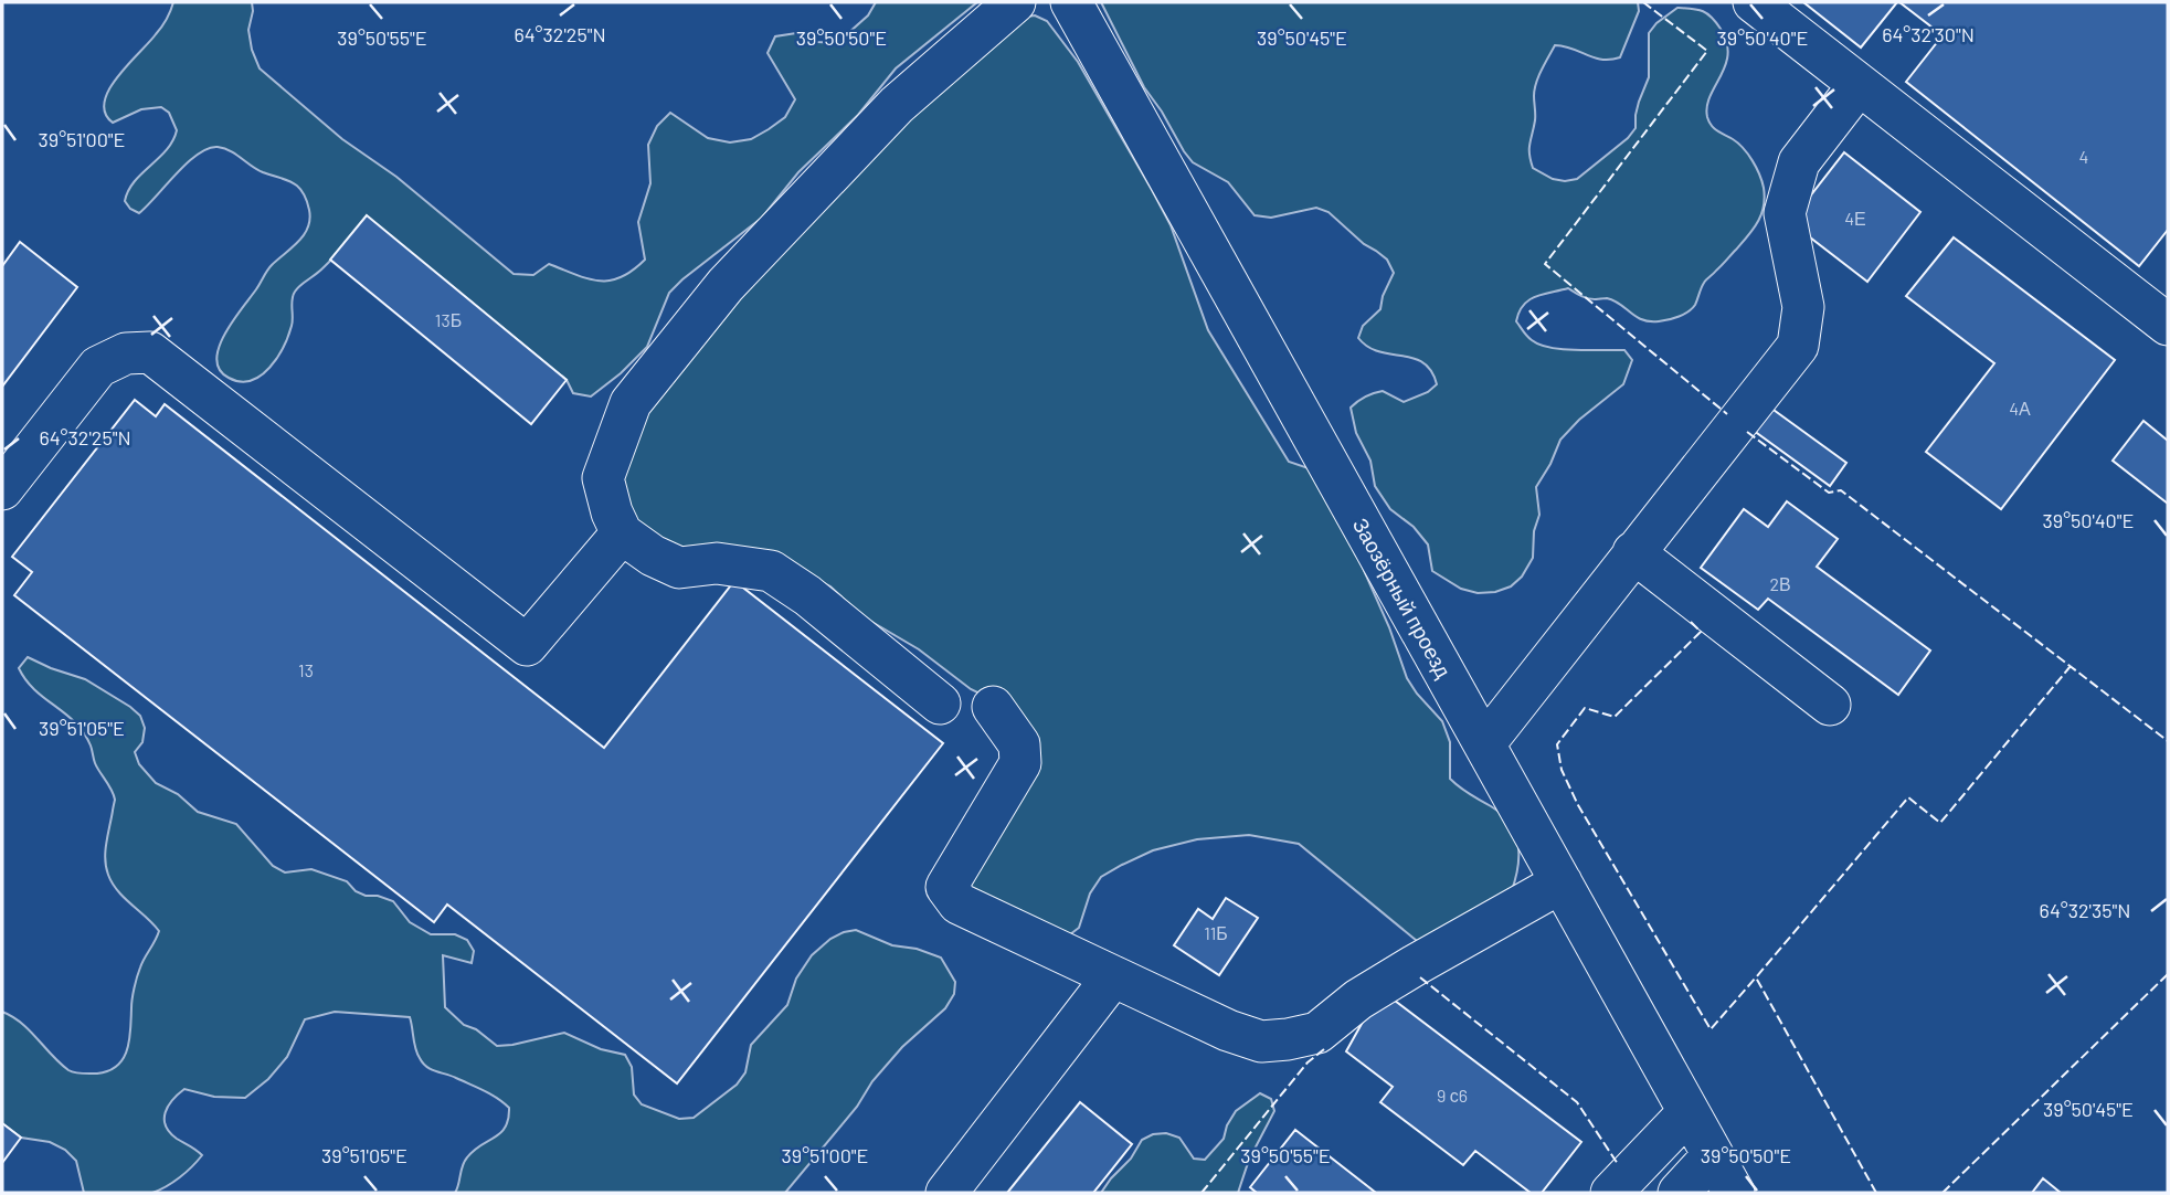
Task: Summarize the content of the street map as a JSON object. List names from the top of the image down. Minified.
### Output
{"streets":{"street":["Заозёрный проезд"]},"house_numbers":["4","4Е","13Б","4А","2В","13","11Б","9 с6"],"coordinates":["64°32'25\"N","64°32'30\"N","39°50'55\"E","39°50'50\"E","39°50'40\"E","39°50'45\"E","39°51'00\"E","39°51'05\"E","64°32'35\"N"]}
